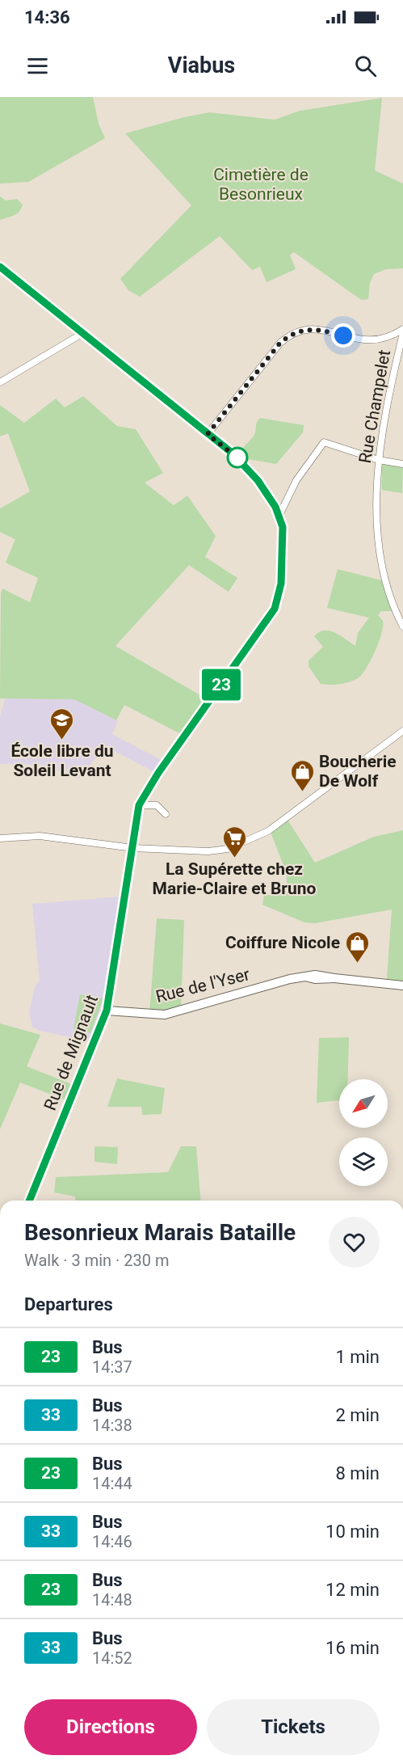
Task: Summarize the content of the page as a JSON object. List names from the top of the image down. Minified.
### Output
{"streets":{"street":["Rue Champelet","Rue de l'Yser","Rue de Mignault"]},"crossings":[["Rue de l'Yser","Rue de Mignault"]],"parks":["Cimetière de Besonrieux"],"places":{"school or university":["École libre du Soleil Levant"],"shop":["Boucherie De Wolf","Coiffure Nicole"],"supermarket":["La Supérette chez Marie-Claire et Bruno"]},"lines":["bus line 23"],"north":"bottom left","page":{"status":"14:36","header":"Viabus","on_map":"23","heading":[["Besonrieux Marais Bataille","Walk · 3 min · 230 m"],"Departures"],"list":[{"mark":"23","name":"Bus","note":"14:37","value":"1 min"},{"mark":"33","name":"Bus","note":"14:38","value":"2 min"},{"mark":"23","name":"Bus","note":"14:44","value":"8 min"},{"mark":"33","name":"Bus","note":"14:46","value":"10 min"},{"mark":"23","name":"Bus","note":"14:48","value":"12 min"},{"mark":"33","name":"Bus","note":"14:52","value":"16 min"}],"buttons":["Directions","Tickets"]}}
